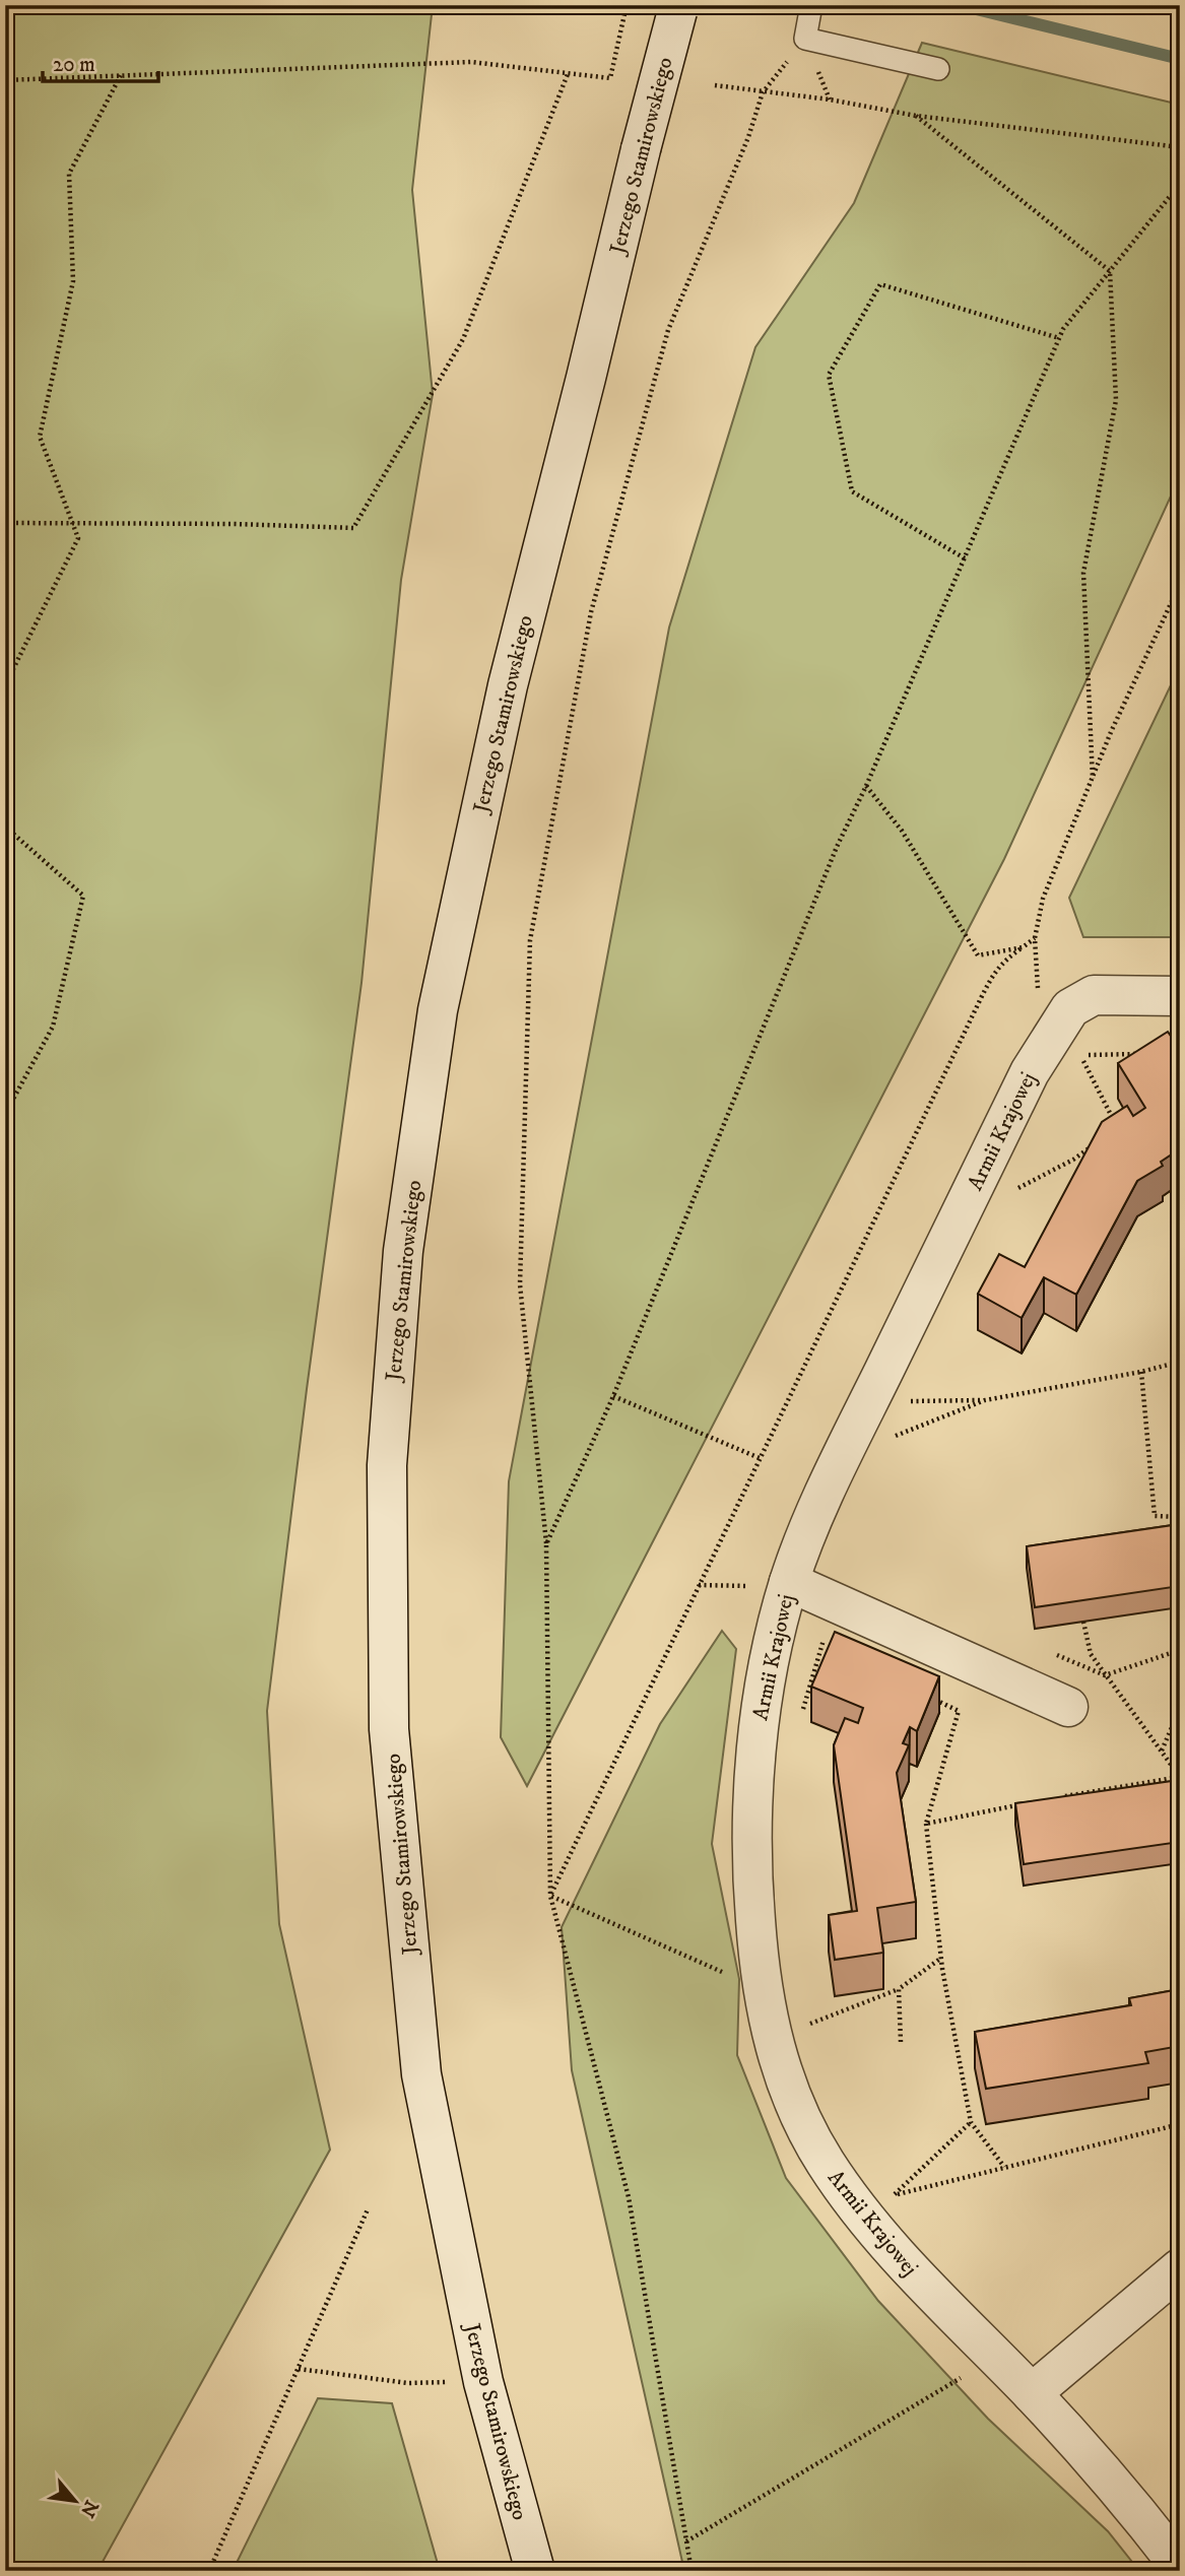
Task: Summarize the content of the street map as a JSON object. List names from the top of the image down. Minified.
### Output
{"streets":{"main road":["Jerzego Stamirowskiego","Armii Krajowej"]},"scale_bar":"20 m","north":"bottom right"}
